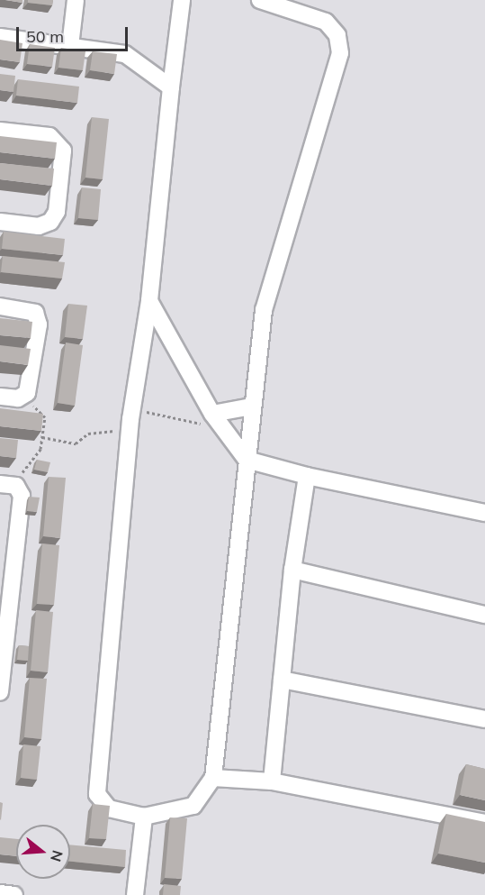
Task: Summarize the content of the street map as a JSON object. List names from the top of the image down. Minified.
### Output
{"scale_bar":"50 m","north":"right"}
